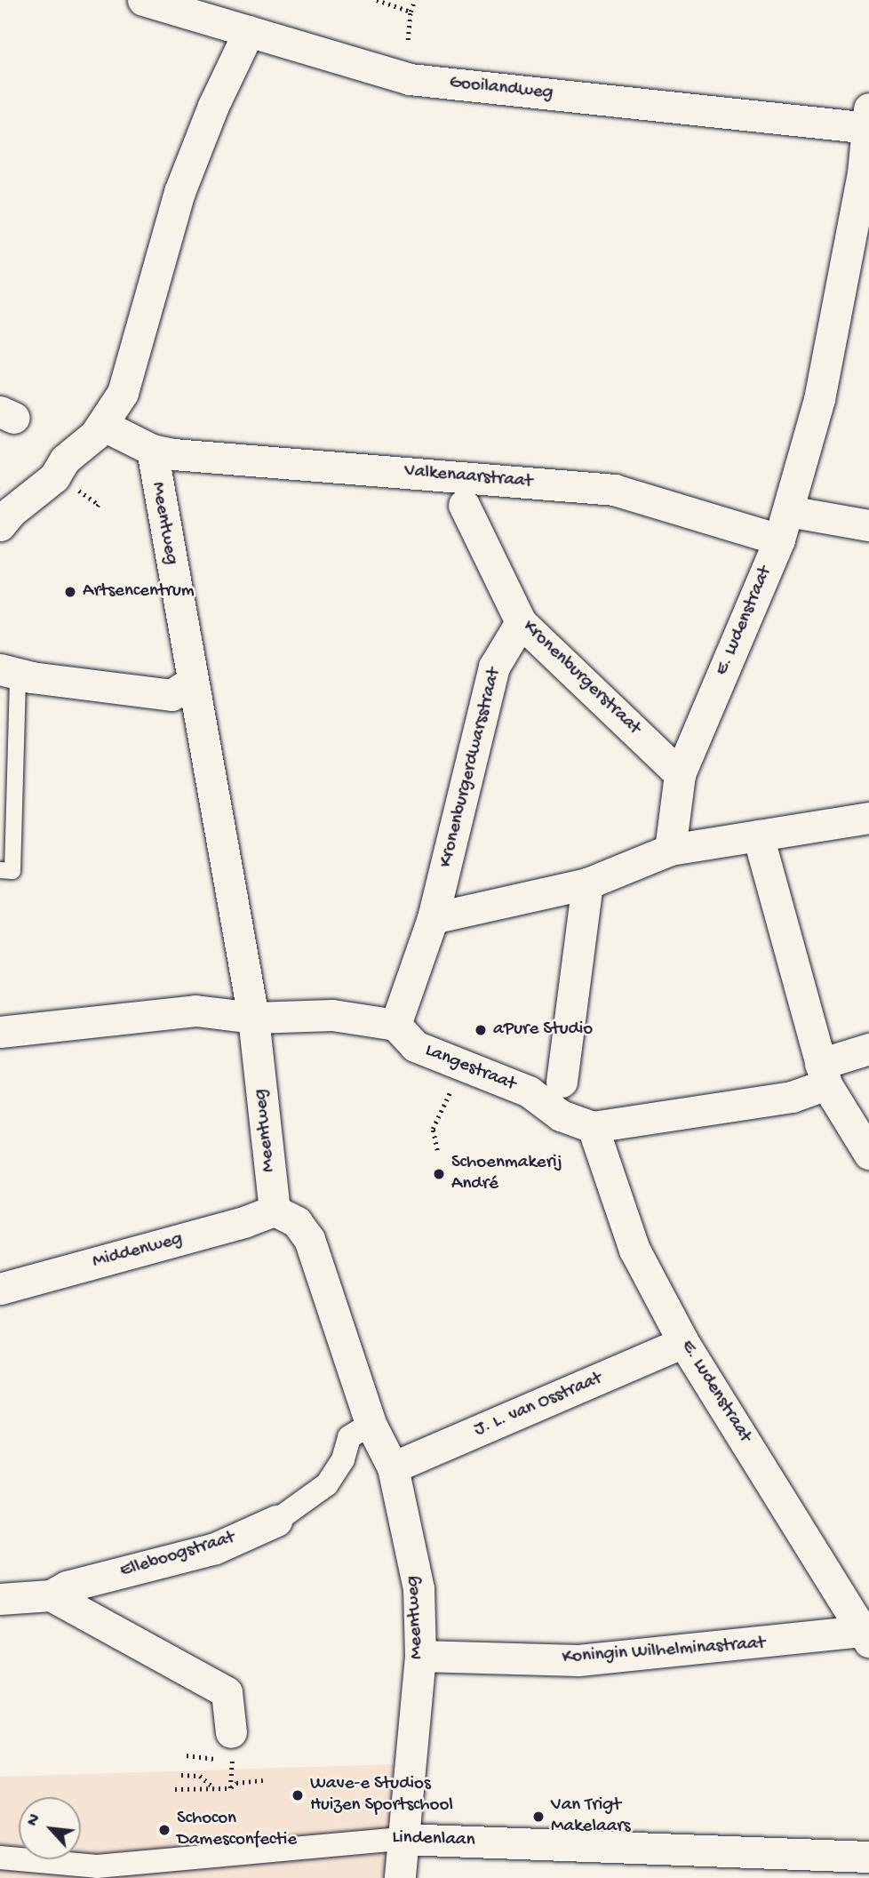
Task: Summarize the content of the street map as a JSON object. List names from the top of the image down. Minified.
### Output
{"streets":{"street":["Gooilandweg","Valkenaarstraat","Meentweg","E. Ludenstraat","Kronenburgerstraat","Kronenburgerdwarsstraat","Langestraat","Middenweg","J. L. van Osstraat","Elleboogstraat","Koningin Wilhelminastraat","Lindenlaan"]},"crossings":[["Gooilandweg","E. Ludenstraat"],["Valkenaarstraat","Meentweg"],["Valkenaarstraat","E. Ludenstraat"],["Meentweg","Middenweg"],["Meentweg","J. L. van Osstraat"],["Meentweg","Elleboogstraat"],["Meentweg","Koningin Wilhelminastraat"],["Meentweg","Lindenlaan"],["E. Ludenstraat","Kronenburgerstraat"],["E. Ludenstraat","Langestraat"],["E. Ludenstraat","J. L. van Osstraat"],["E. Ludenstraat","Koningin Wilhelminastraat"],["Kronenburgerstraat","Kronenburgerdwarsstraat"]],"places":["Artsencentrum","aPure Studio","Schoenmakerij André","Wave-e Studios Huizen Sportschool","Van Trigt Makelaars","Schocon Damesconfectie"],"north":"top left"}
